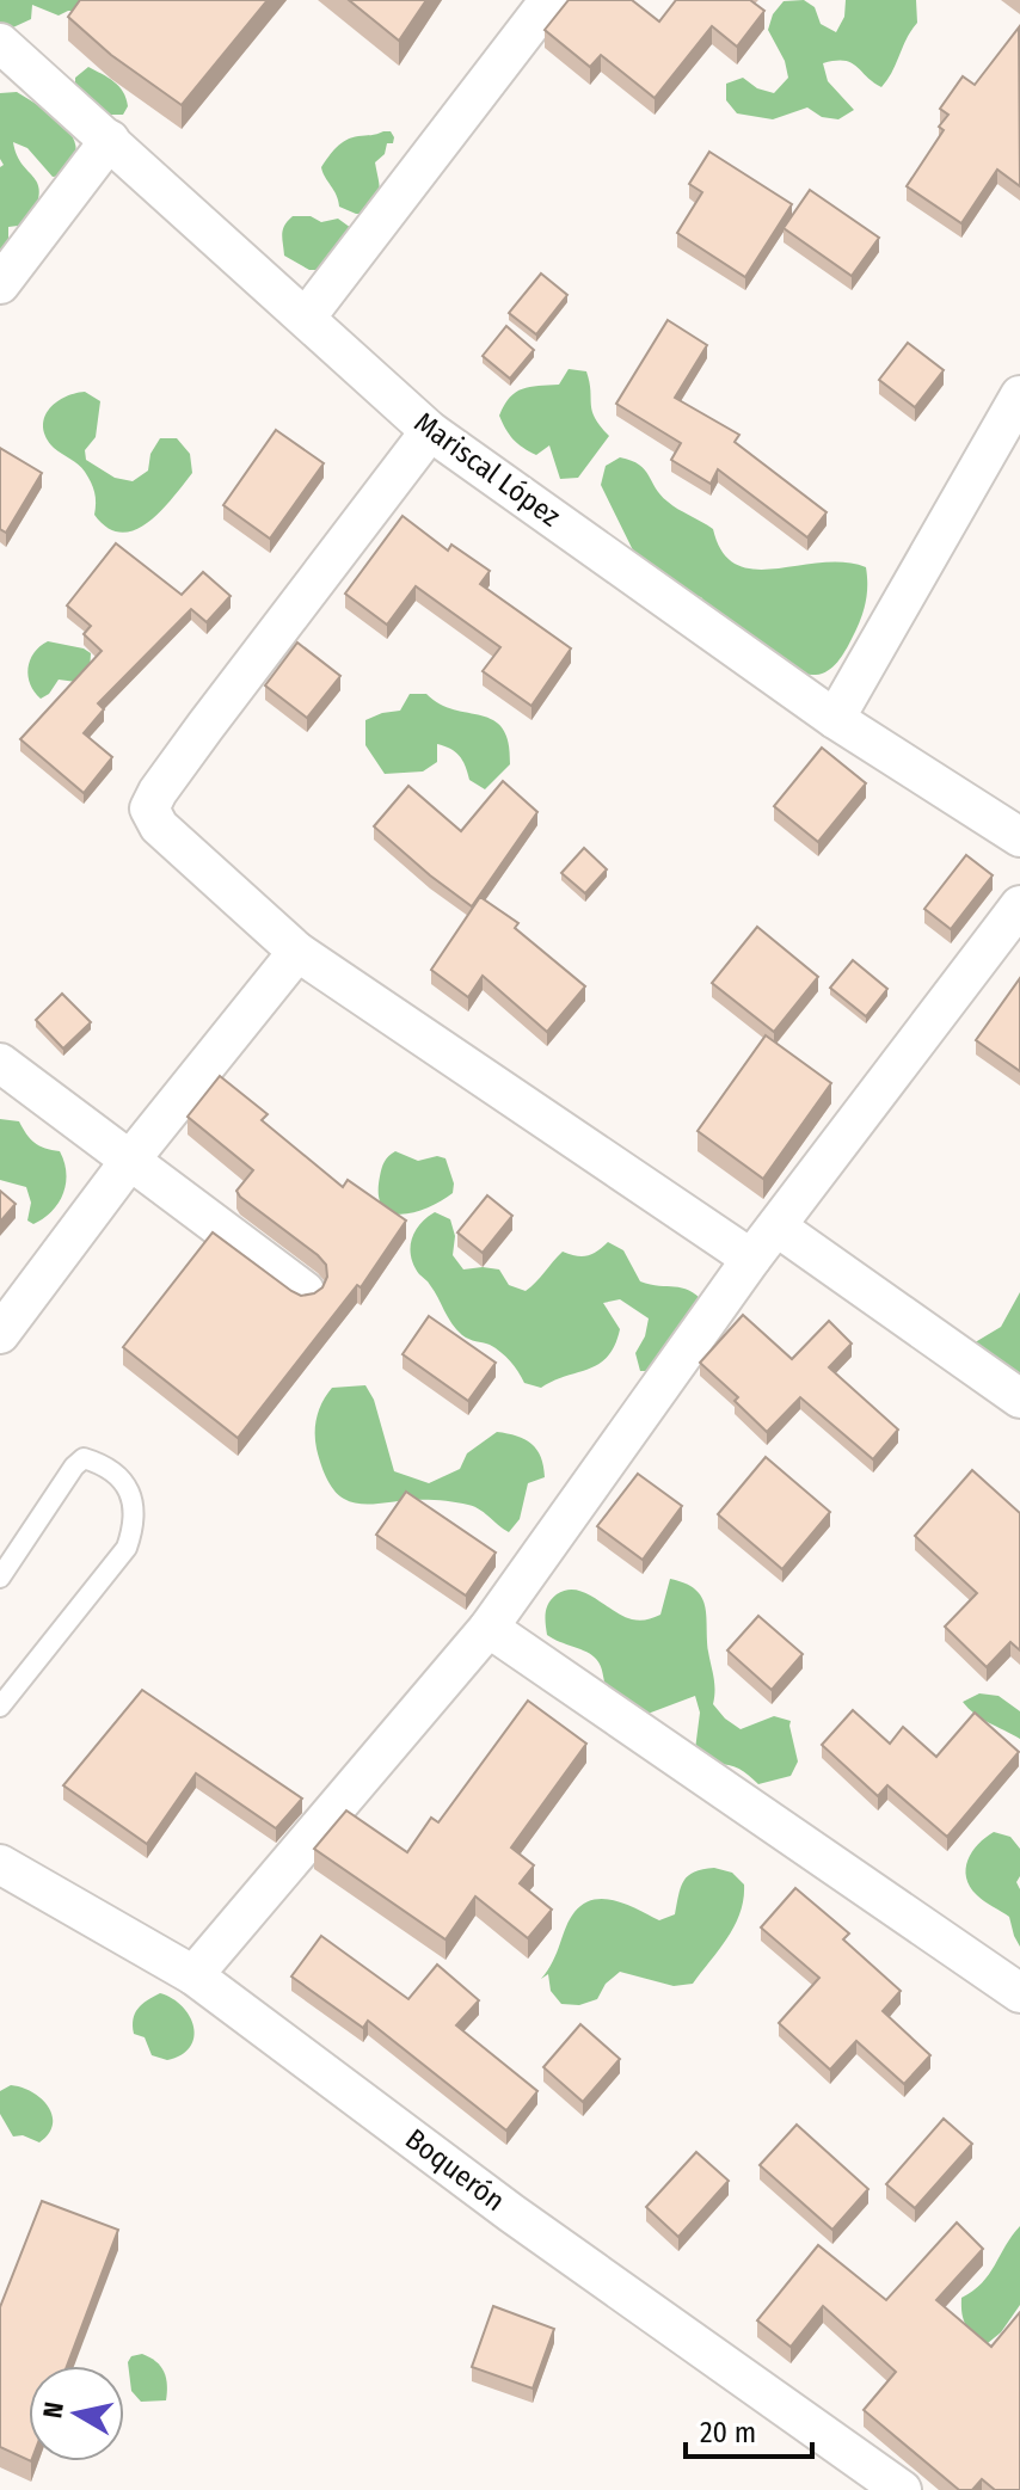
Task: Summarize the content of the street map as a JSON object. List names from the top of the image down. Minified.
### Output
{"streets":{"street":["Mariscal López","Boquerón"]},"scale_bar":"20 m","north":"left"}
